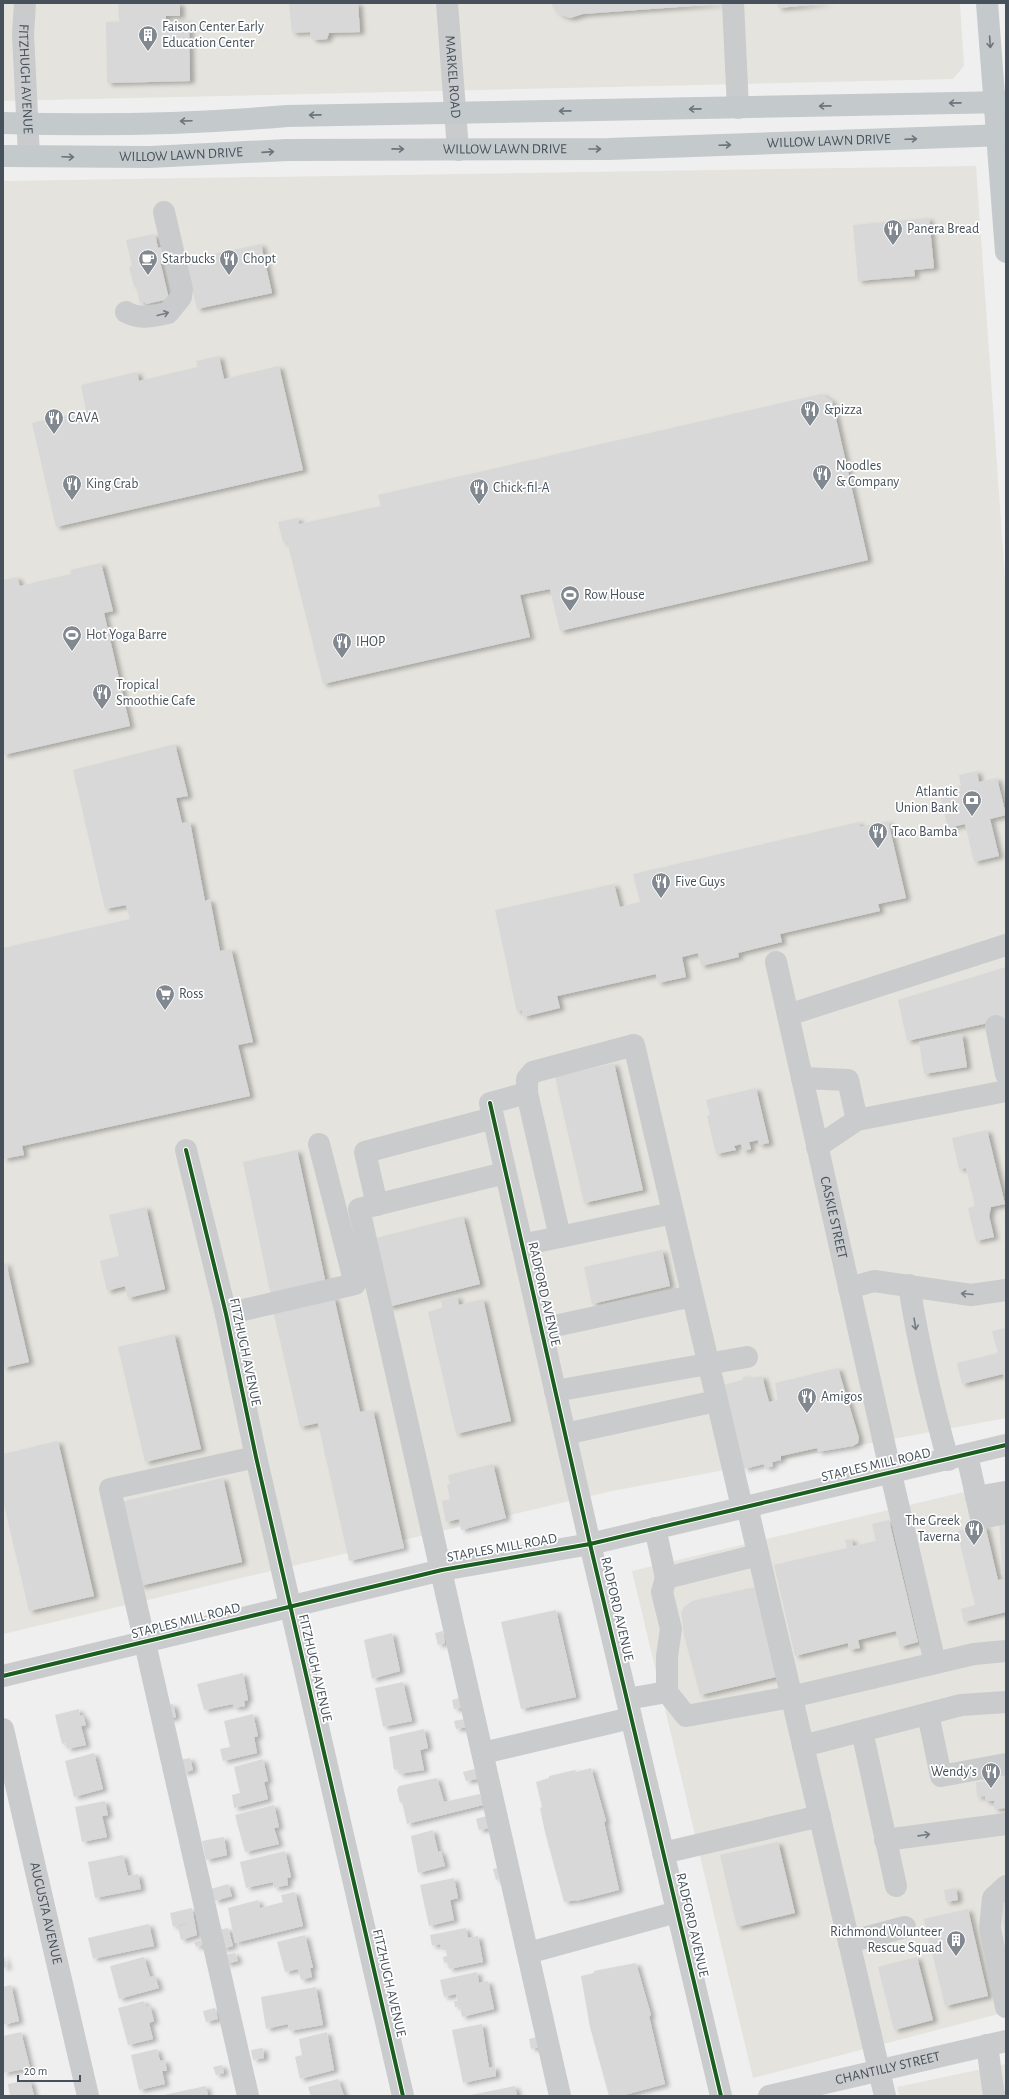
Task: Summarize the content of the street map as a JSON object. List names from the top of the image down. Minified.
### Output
{"streets":{"main road":["WILLOW LAWN DRIVE"],"street":["MARKEL ROAD","FITZHUGH AVENUE","CASKIE STREET","RADFORD AVENUE","STAPLES MILL ROAD","AUGUSTA AVENUE","CHANTILLY STREET"]},"crossings":[["MARKEL ROAD","WILLOW LAWN DRIVE"],["FITZHUGH AVENUE","WILLOW LAWN DRIVE"],["FITZHUGH AVENUE","STAPLES MILL ROAD"],["CASKIE STREET","STAPLES MILL ROAD"],["RADFORD AVENUE","STAPLES MILL ROAD"]],"places":{"building":["Faison Center Early Education Center","Richmond Volunteer Rescue Squad"],"restaurant":["Panera Bread","Chopt","&pizza","CAVA","Noodles & Company","King Crab","Chick-fil-A","IHOP","Tropical Smoothie Cafe","Taco Bamba","Five Guys","Amigos","The Greek Taverna","Wendy's"],"cafe":["Starbucks"],"sports":["Row House","Hot Yoga Barre"],"bank":["Atlantic Union Bank"],"supermarket":["Ross"]},"scale_bar":"20 m"}
